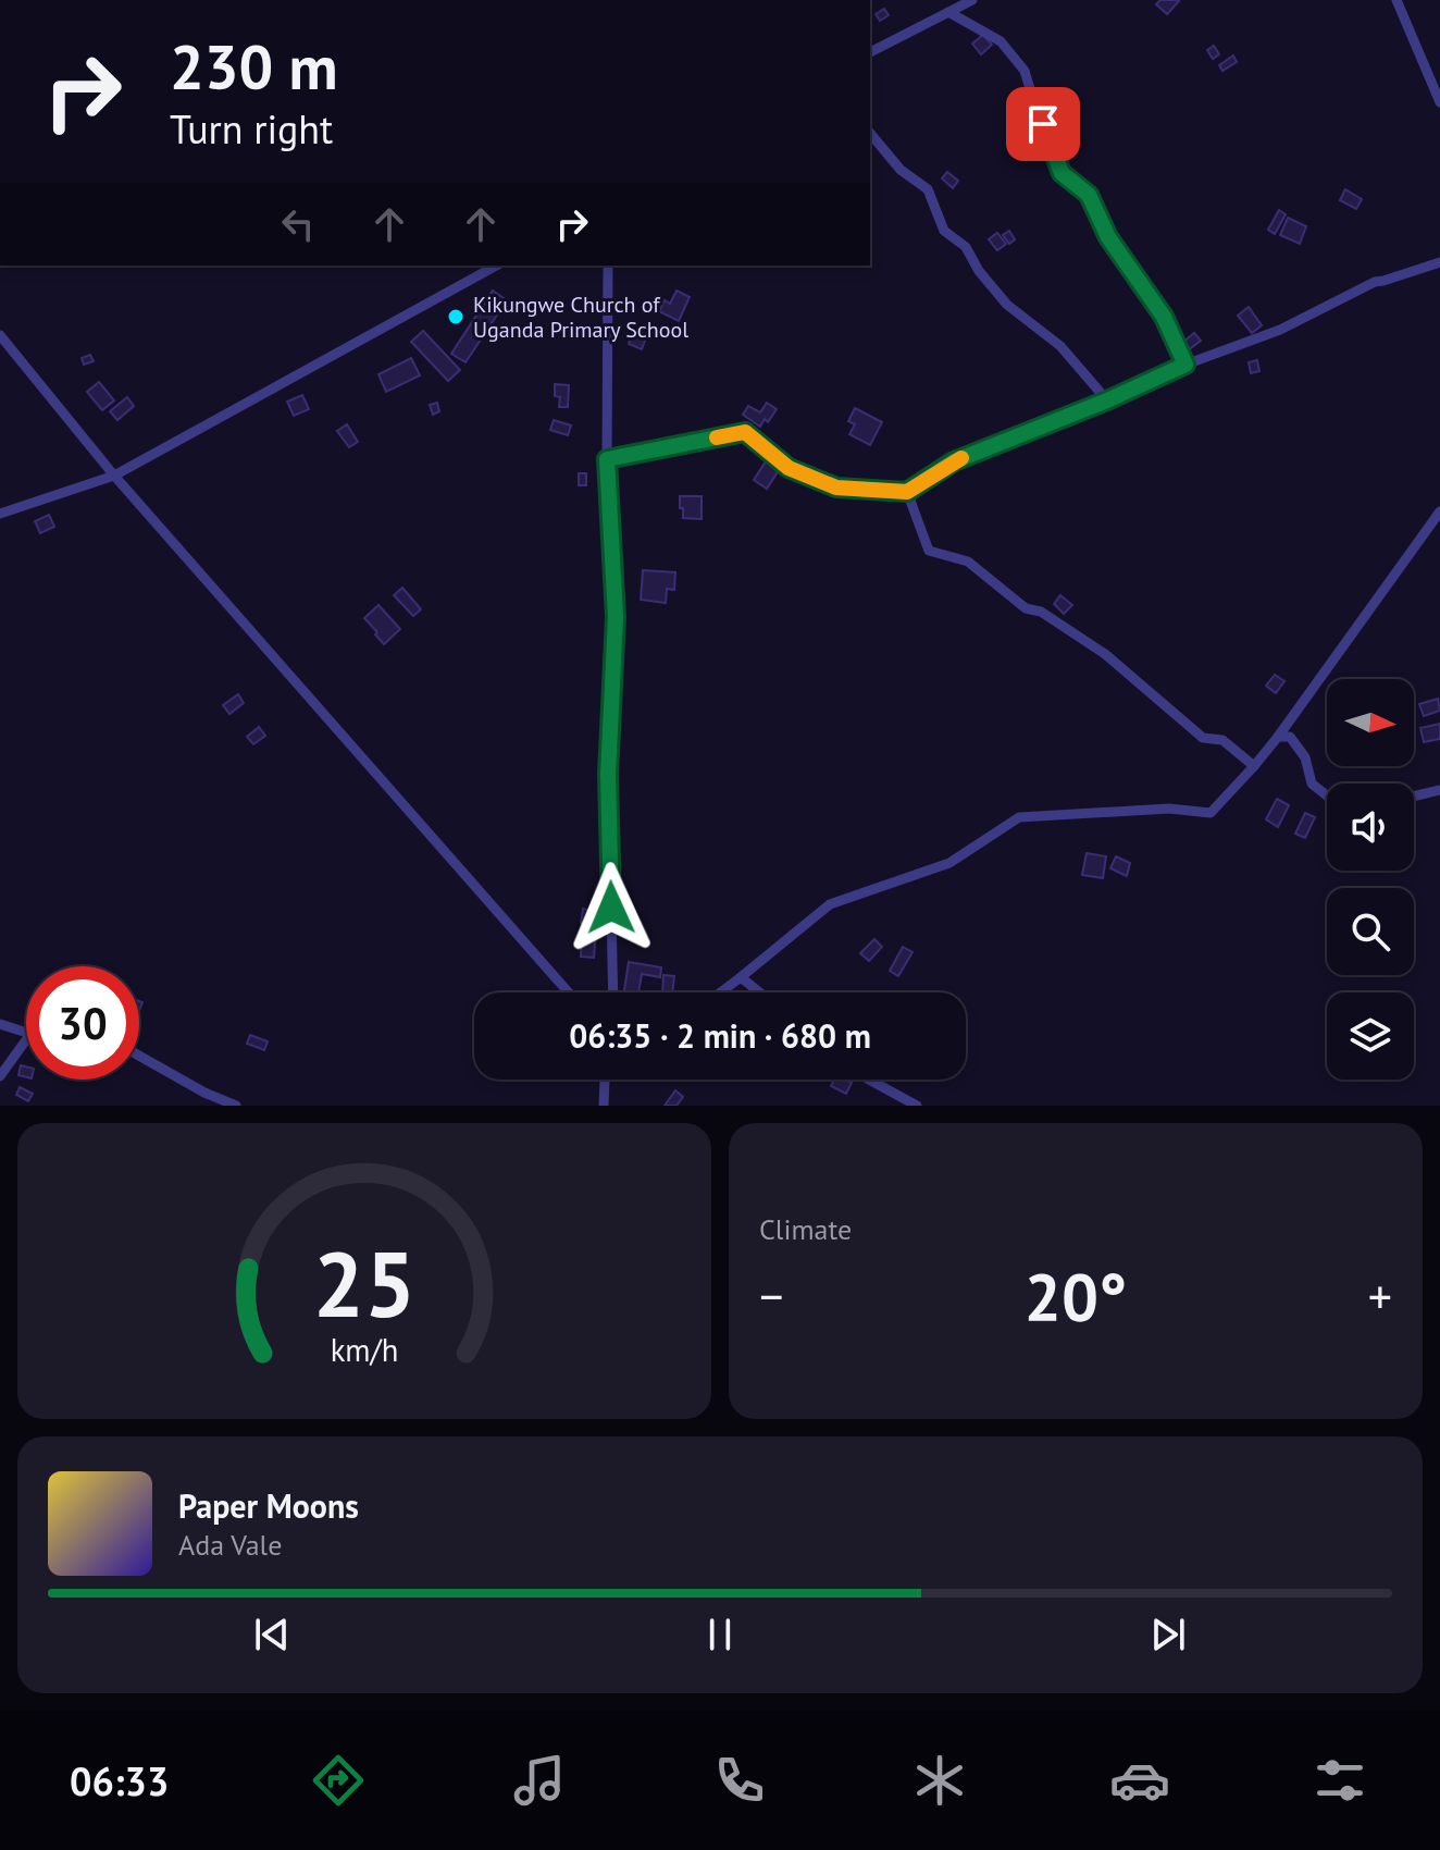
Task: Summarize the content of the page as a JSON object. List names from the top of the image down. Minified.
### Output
{"places":["Kikungwe Church of Uganda Primary School"],"north":"right","page":{"turn":["230 m","Turn right"],"limit":"30","trip":"06:35 · 2 min · 680 m","tile":"Climate","heat":["−","20°","+"],"song":["Paper Moons","Ada Vale"],"tabs":"06:33","gauge":["25","km/h"]}}
